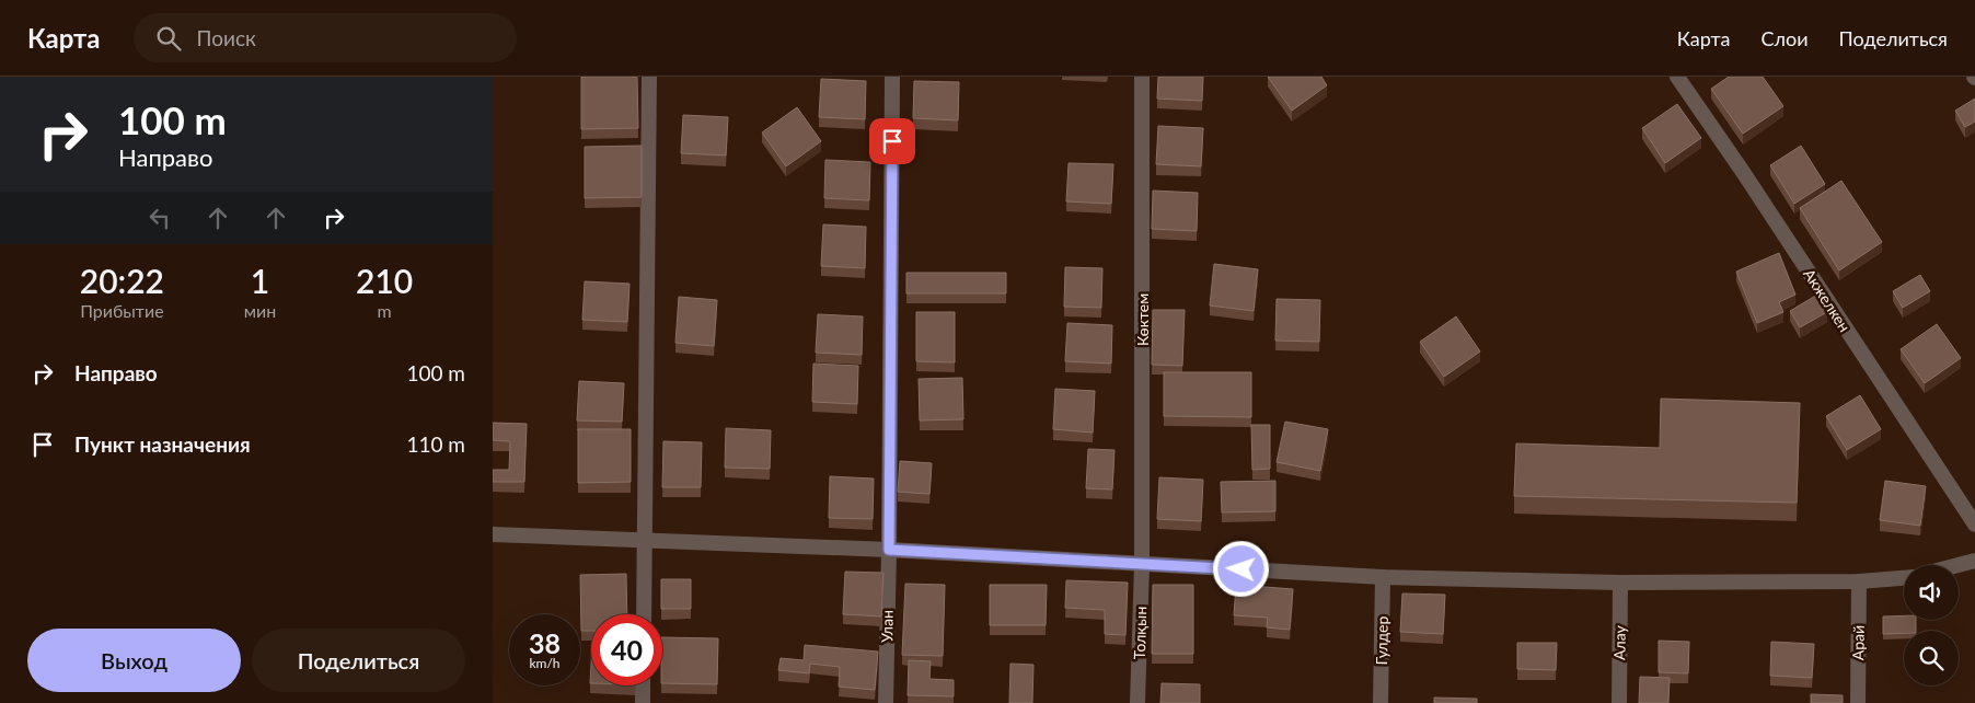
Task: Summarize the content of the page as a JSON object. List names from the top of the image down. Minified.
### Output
{"streets":{"street":["Акжелкен","Көктем","Улан","Толқын","Гулдер","Алау","Арай"]},"crossings":[["Көктем","Толқын"]],"page":{"header":"Карта","search":"Поиск","nav":["Карта","Слои","Поделиться"],"turn":["100 m","Направо"],"eta":["20:22","Прибытие","1","мин","210","m"],"list":[{"name":"Направо","value":"100 m"},{"name":"Пункт назначения","value":"110 m"}],"speed":"38 km/h","limit":"40","buttons":["Выход","Поделиться"]}}
